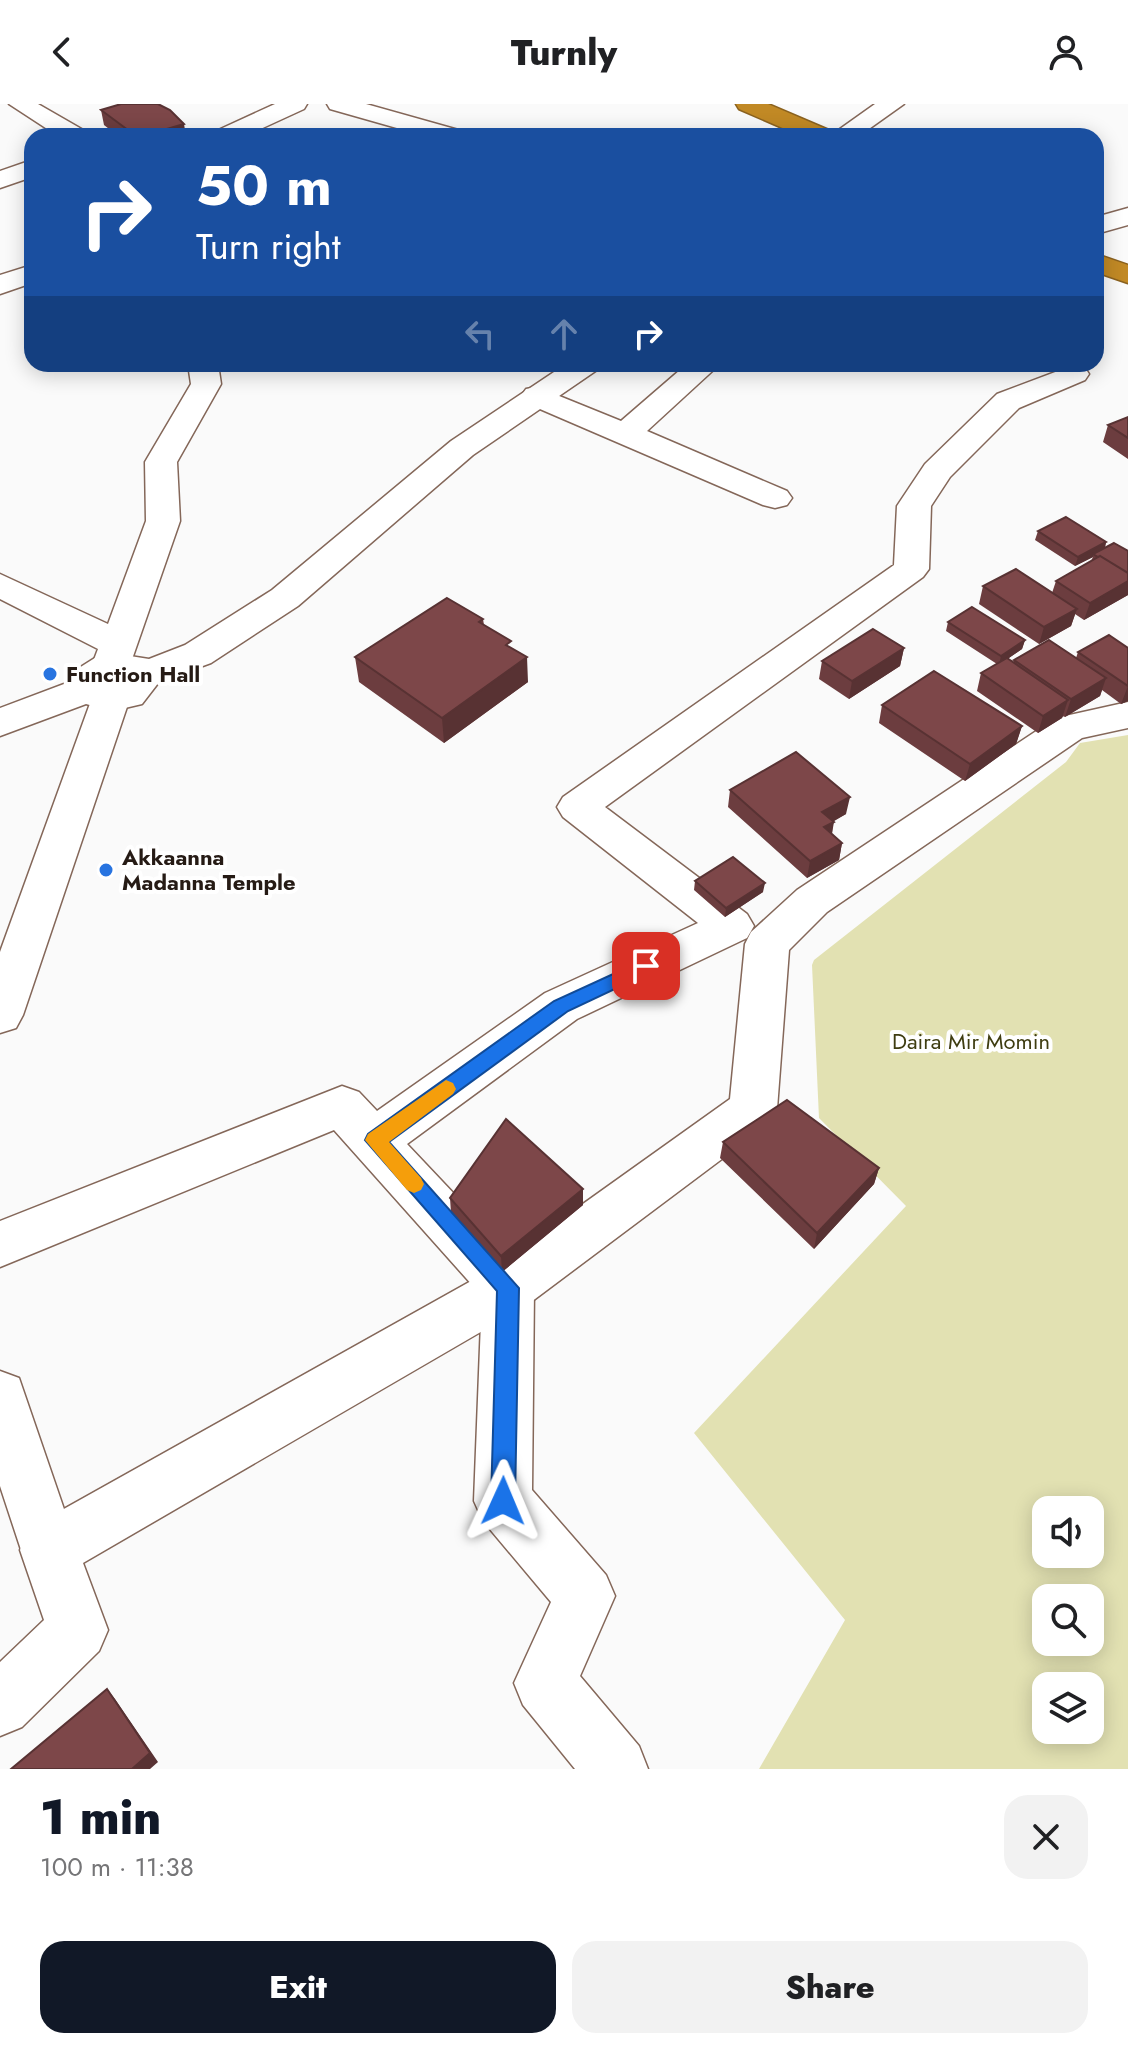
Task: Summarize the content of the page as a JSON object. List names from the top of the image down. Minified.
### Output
{"parks":["Daira Mir Momin"],"places":["Function Hall","Akkaanna Madanna Temple"],"page":{"header":"Turnly","turn":["50 m","Turn right"],"heading":["1 min","100 m · 11:38"],"buttons":["Exit","Share"]}}
